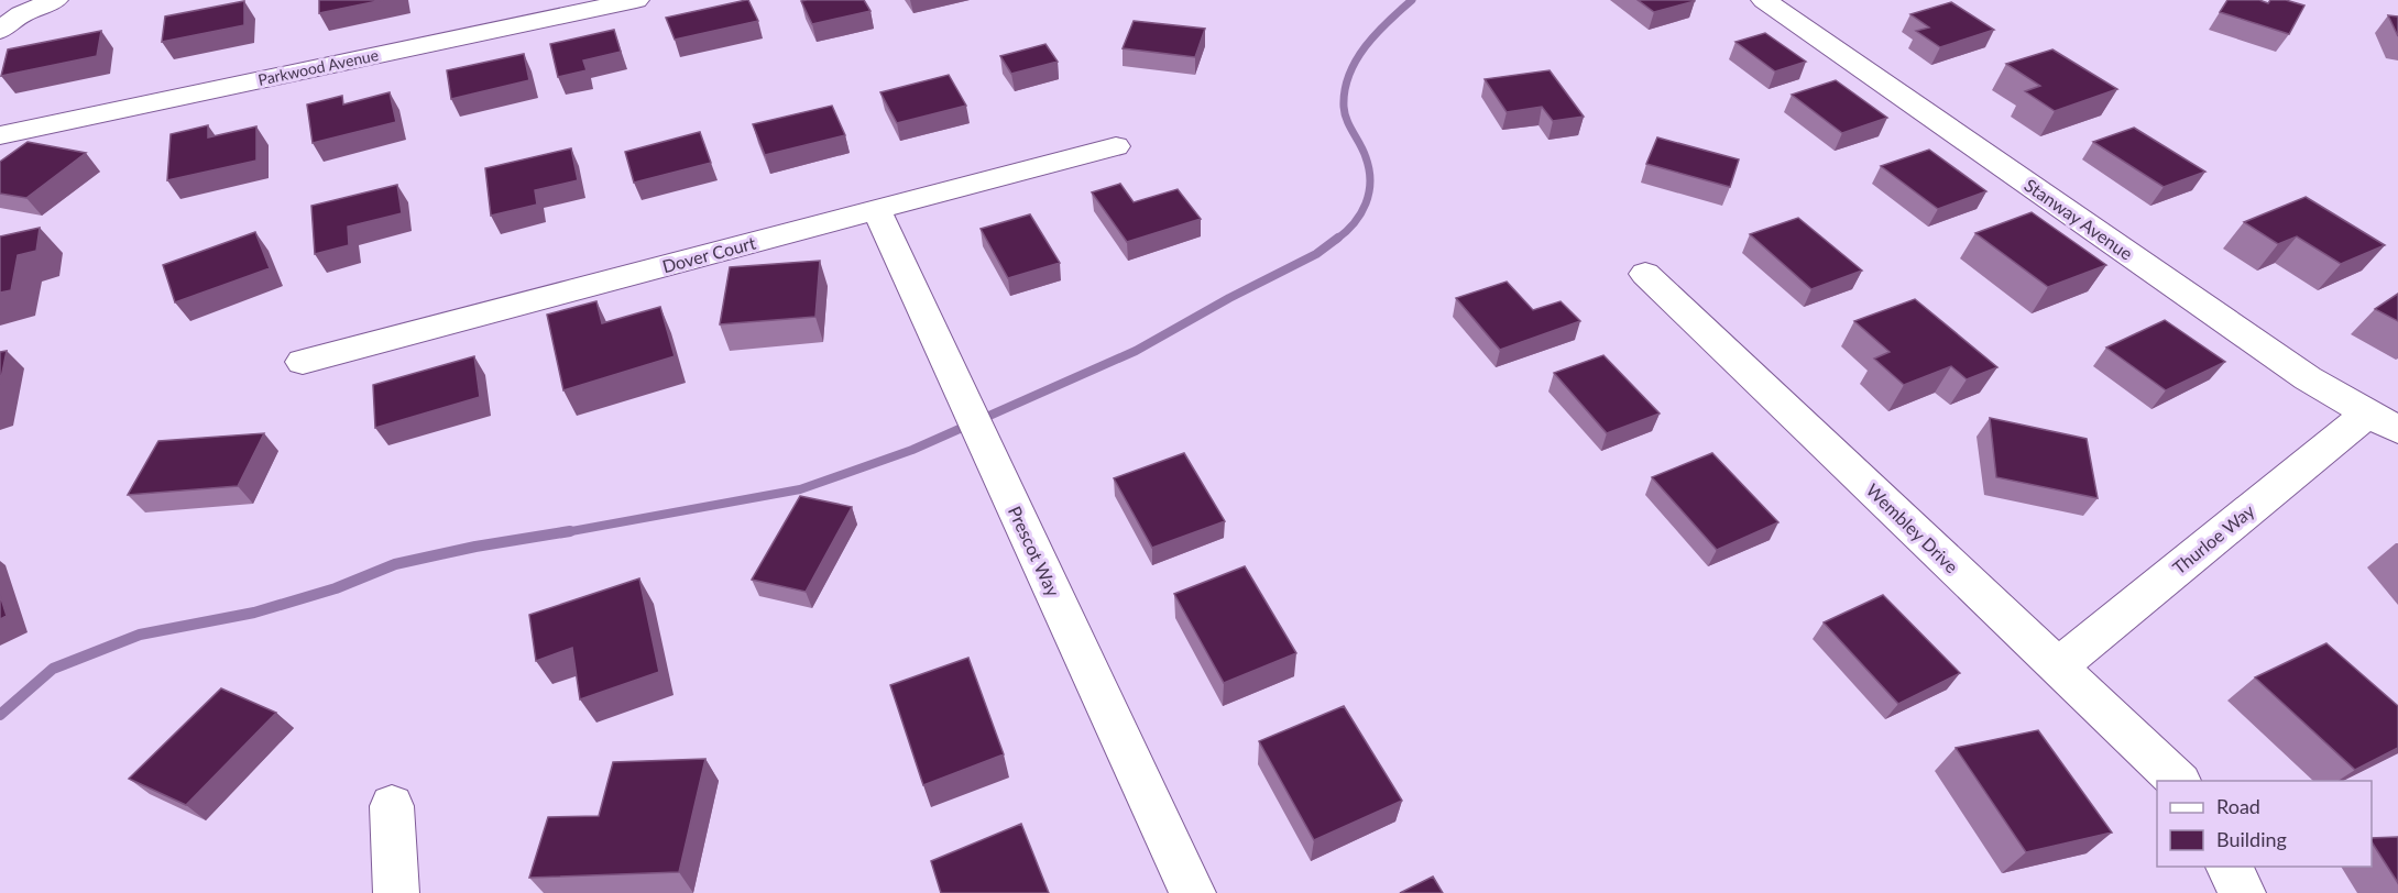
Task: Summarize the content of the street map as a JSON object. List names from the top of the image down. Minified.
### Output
{"streets":{"street":["Parkwood Avenue","Stanway Avenue","Dover Court","Wembley Drive","Thurloe Way","Prescot Way"]},"crossings":[["Stanway Avenue","Thurloe Way"],["Dover Court","Prescot Way"],["Wembley Drive","Thurloe Way"]],"legend":["Road","Building"]}
